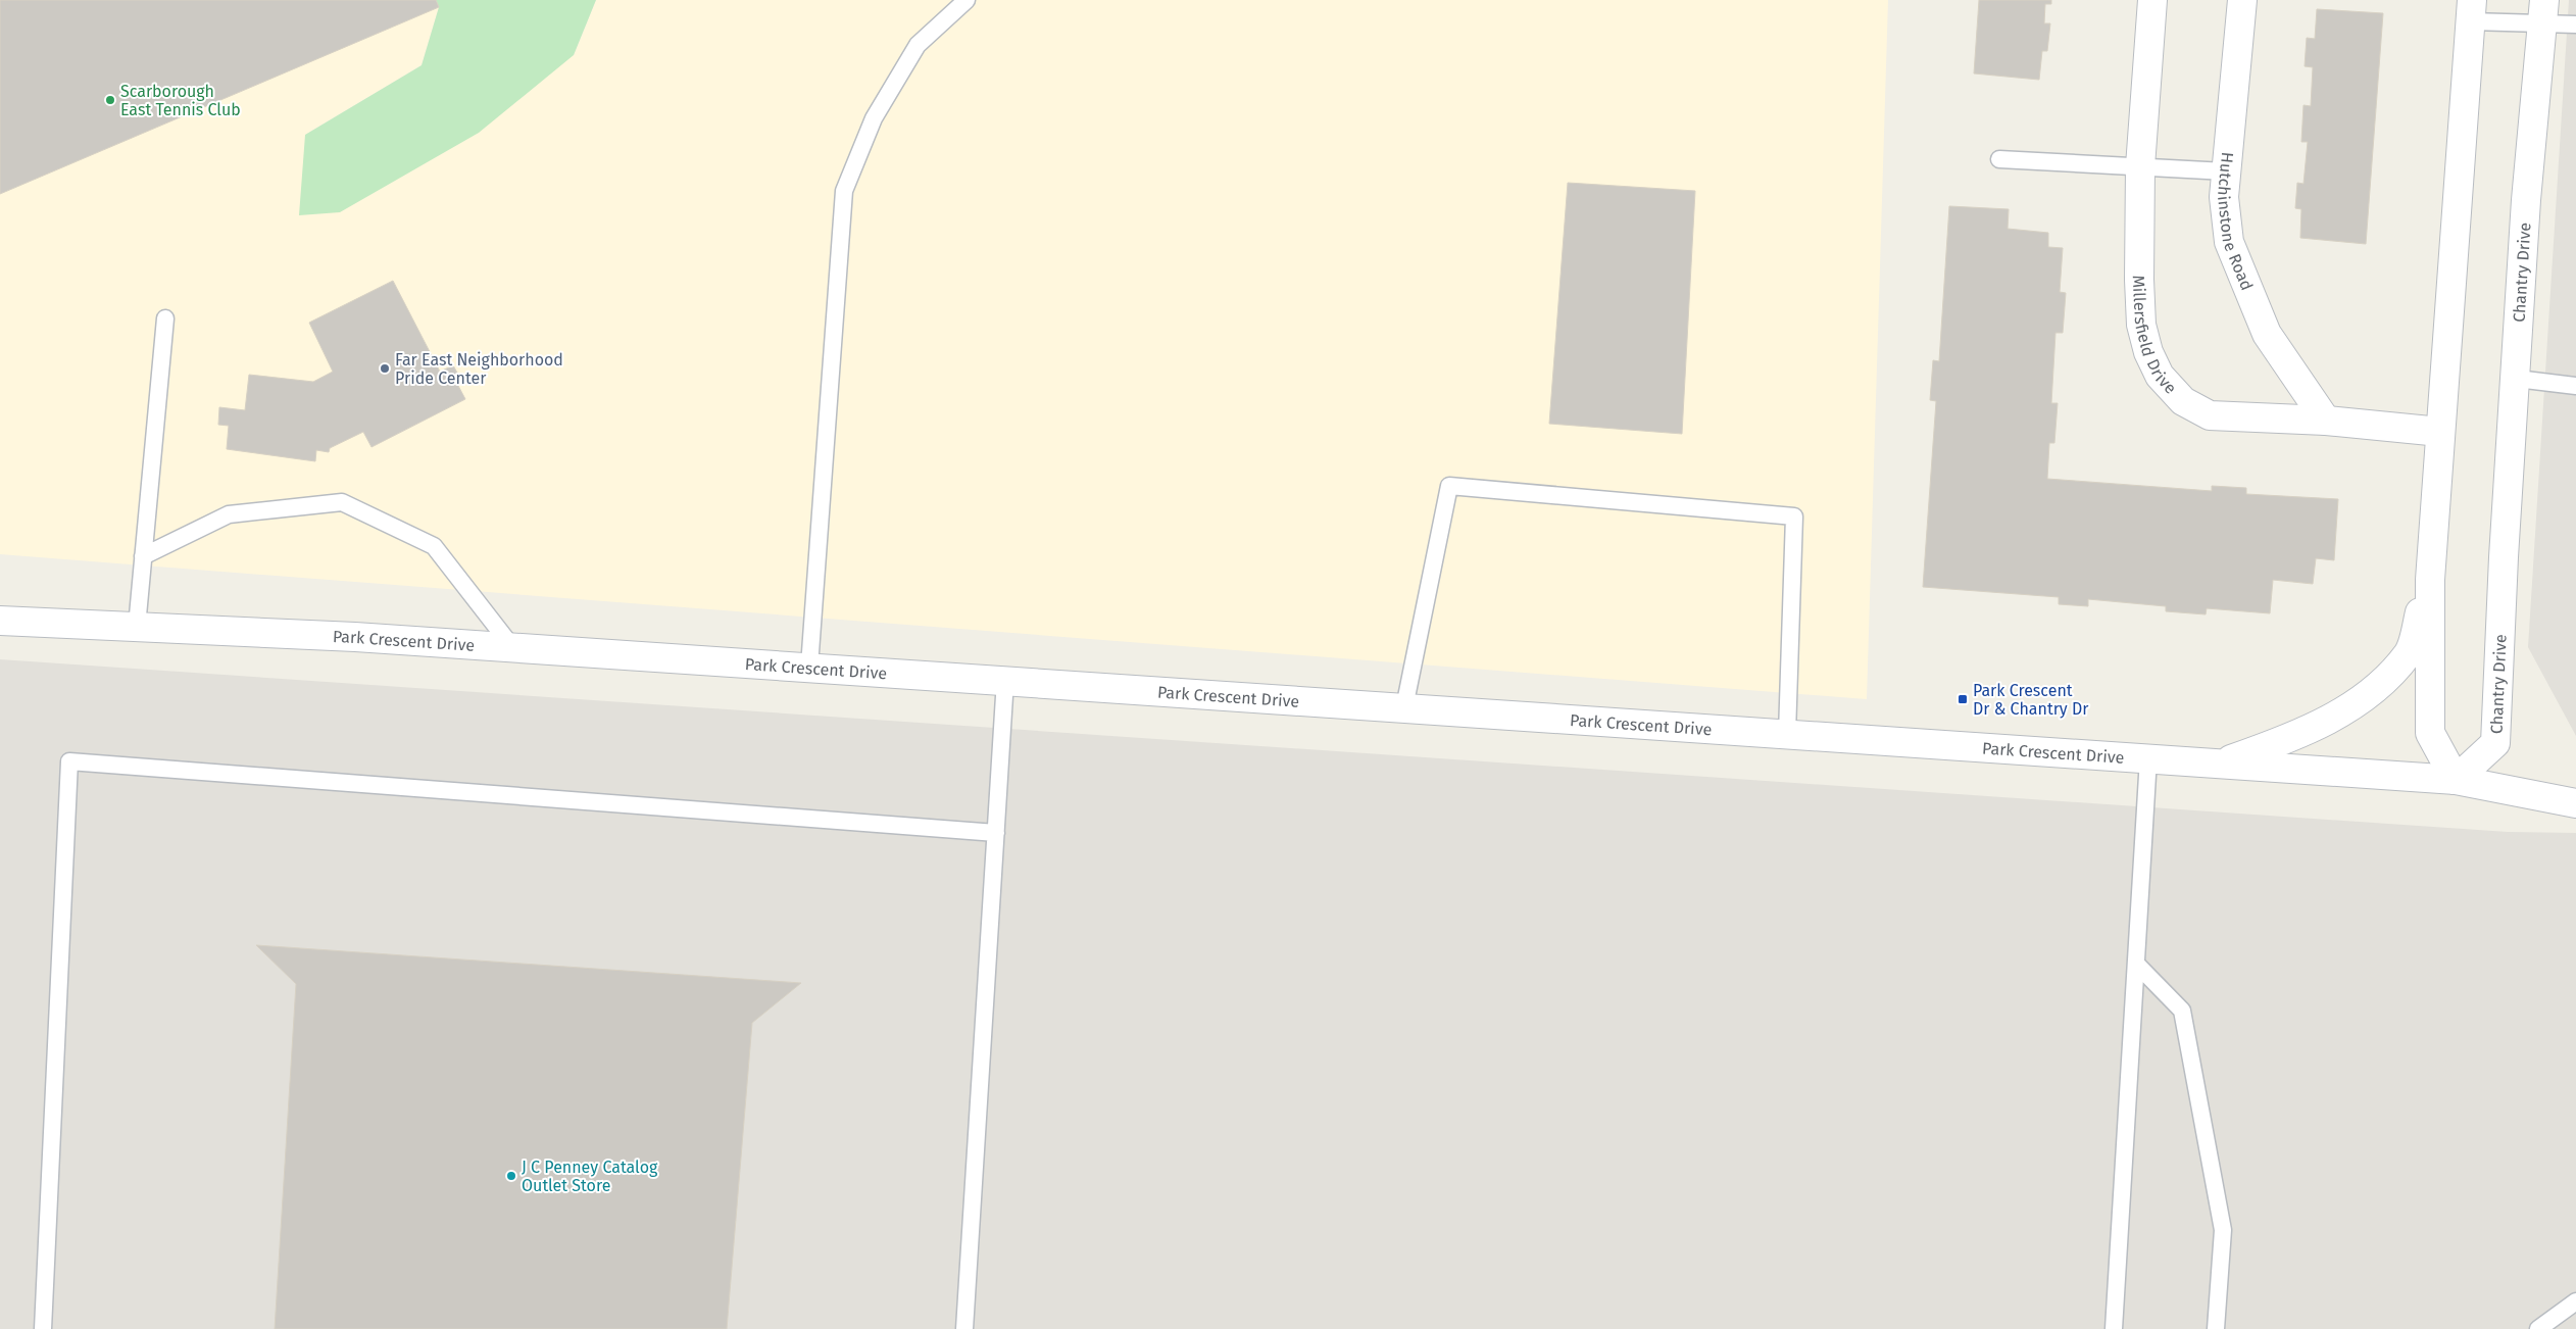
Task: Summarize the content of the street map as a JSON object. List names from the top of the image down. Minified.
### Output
{"streets":{"street":["Hutchinstone Road","Chantry Drive","Millersfield Drive","Park Crescent Drive"]},"crossings":[["Hutchinstone Road","Millersfield Drive"],["Chantry Drive","Park Crescent Drive"]],"places":{"other":["Scarborough East Tennis Club","Far East Neighborhood Pride Center","J C Penney Catalog Outlet Store"],"transit":["Park Crescent Dr & Chantry Dr"]}}
